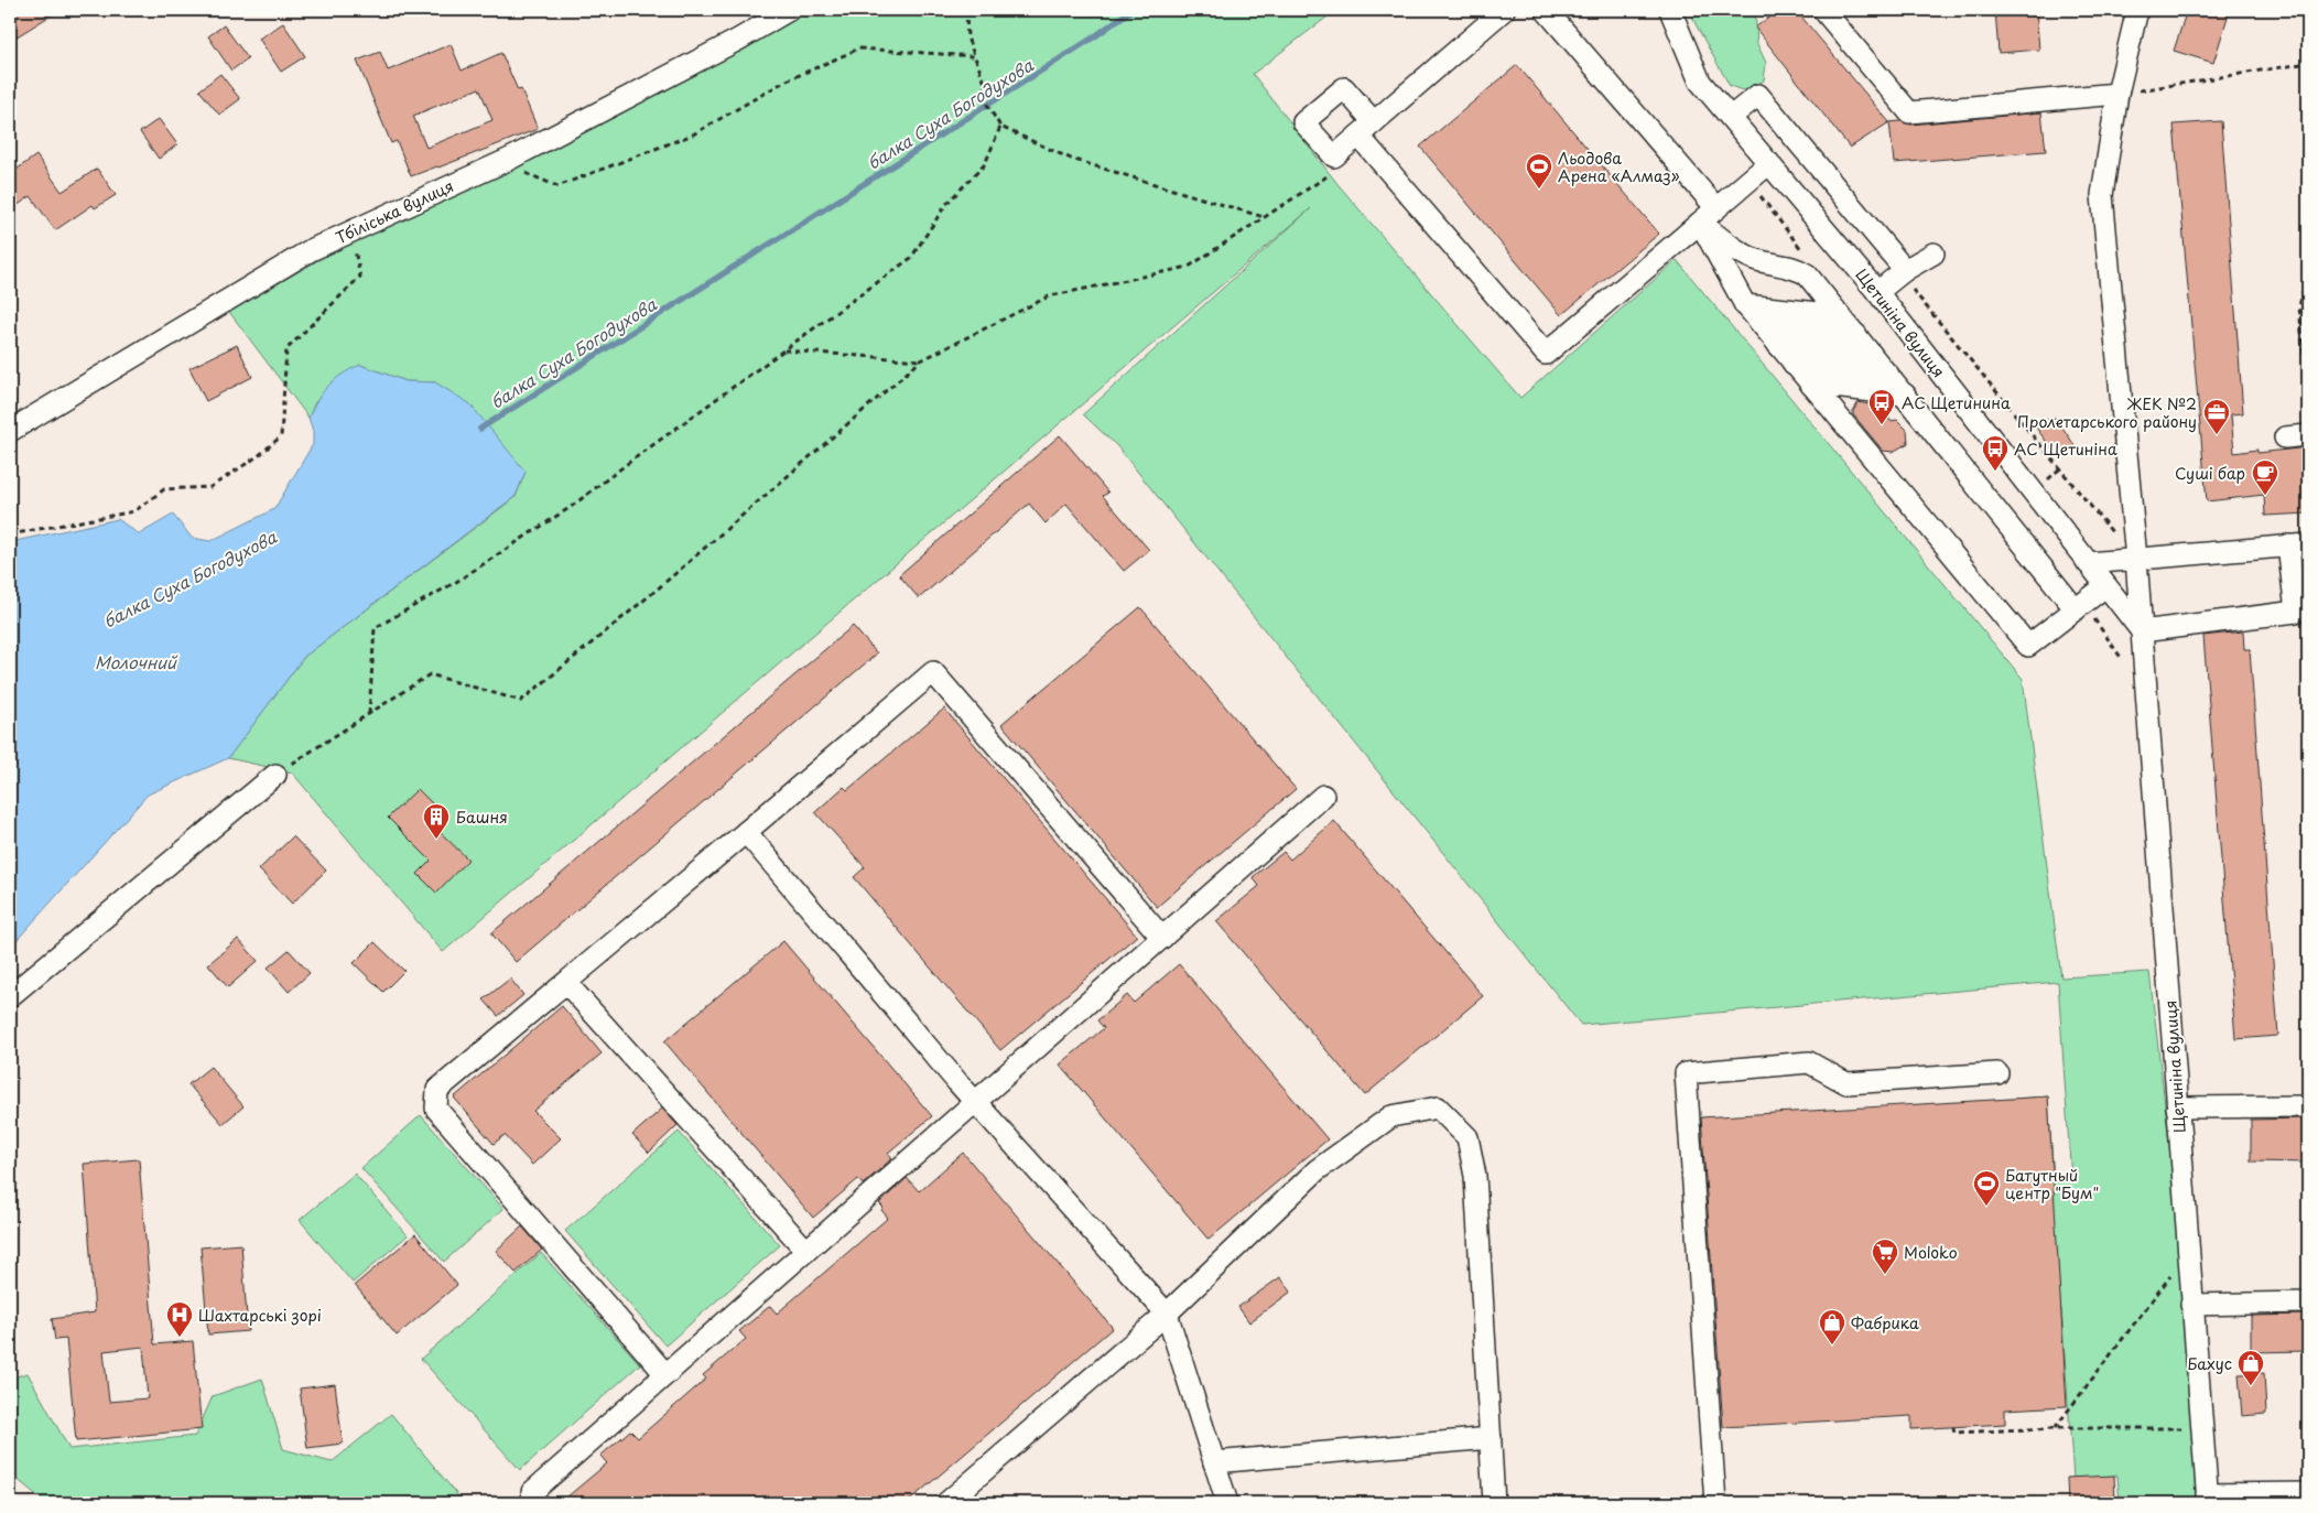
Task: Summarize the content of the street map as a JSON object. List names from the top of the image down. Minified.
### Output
{"streets":{"street":["Тбіліська вулиця","Щетиніна вулиця"]},"water":["балка Суха Богодухова","Молочний"],"places":{"sports":["Льодова Арена «Алмаз»","Батутный центр \"Бум\""],"bus stop":["АС Щетинина","АС Щетиніна"],"office":["ЖЕК №2 Пролетарського району"],"cafe":["Суші бар"],"building":["Башня"],"supermarket":["Moloko"],"hospital":["Шахтарські зорі"],"shop":["Фабрика","Бахус"]}}
